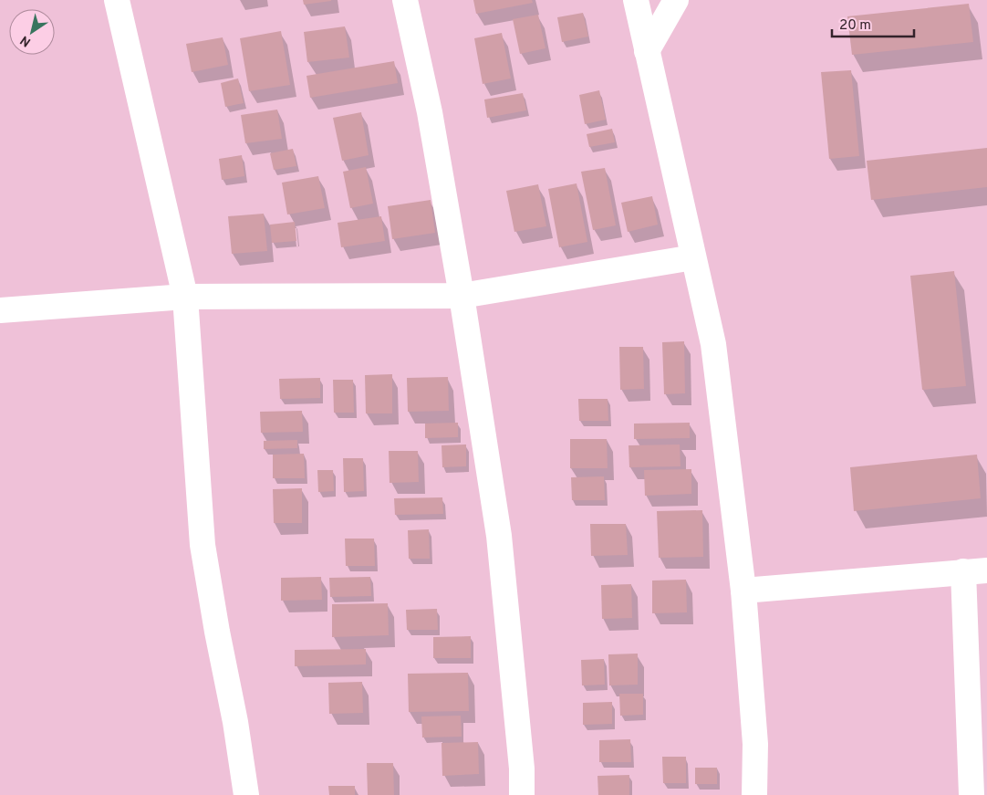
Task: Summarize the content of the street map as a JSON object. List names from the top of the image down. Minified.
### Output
{"scale_bar":"20 m","north":"bottom left"}
